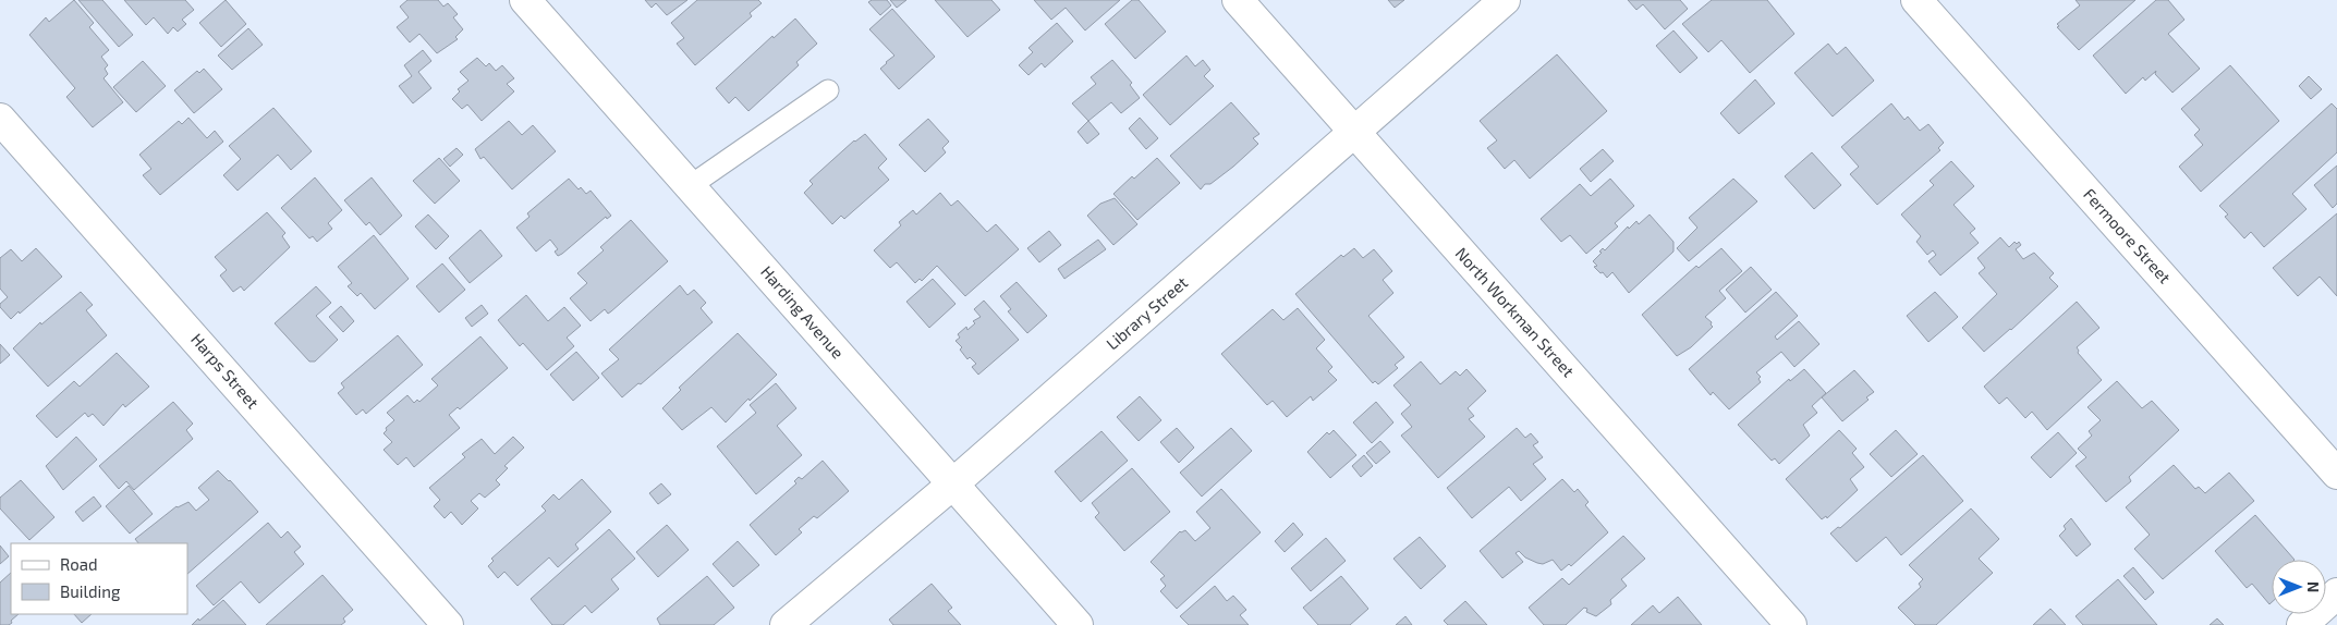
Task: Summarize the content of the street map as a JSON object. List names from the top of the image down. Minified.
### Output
{"streets":{"street":["Fermoore Street","Harding Avenue","North Workman Street","Library Street","Harps Street"]},"crossings":[["Harding Avenue","Library Street"],["North Workman Street","Library Street"]],"legend":["Road","Building"],"north":"right"}
